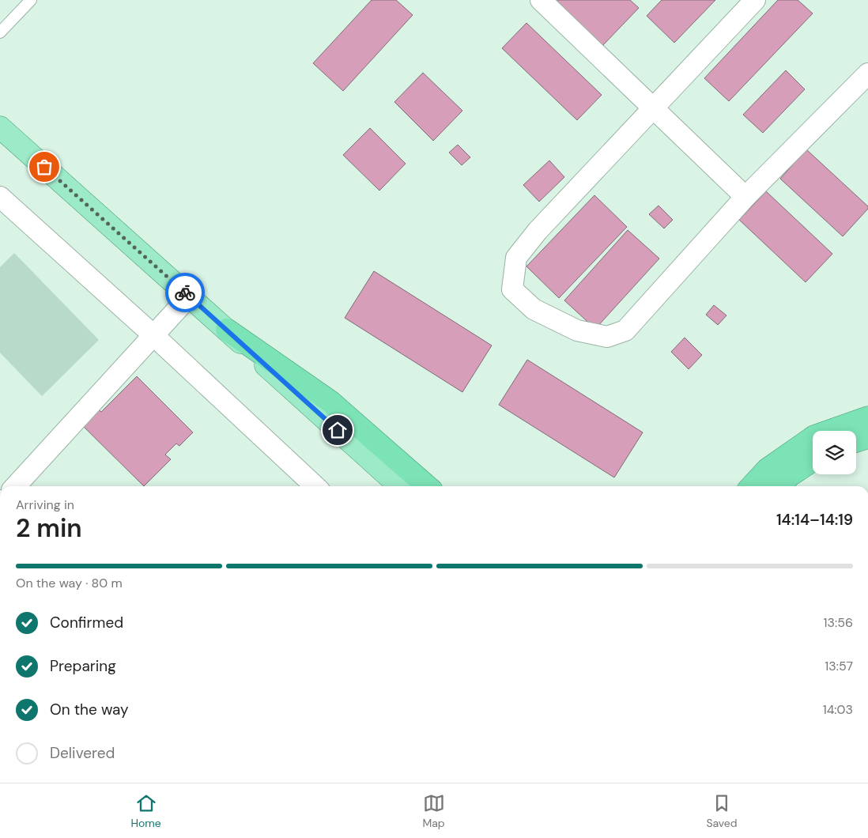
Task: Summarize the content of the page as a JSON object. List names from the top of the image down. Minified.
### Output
{"page":{"heading":["2 min","Arriving in","14:14–14:19"],"bar":"On the way · 80 m","list":[["Confirmed","13:56"],["Preparing","13:57"],["On the way","14:03"],"Delivered"],"tabs":["Home","Map","Saved"]}}
